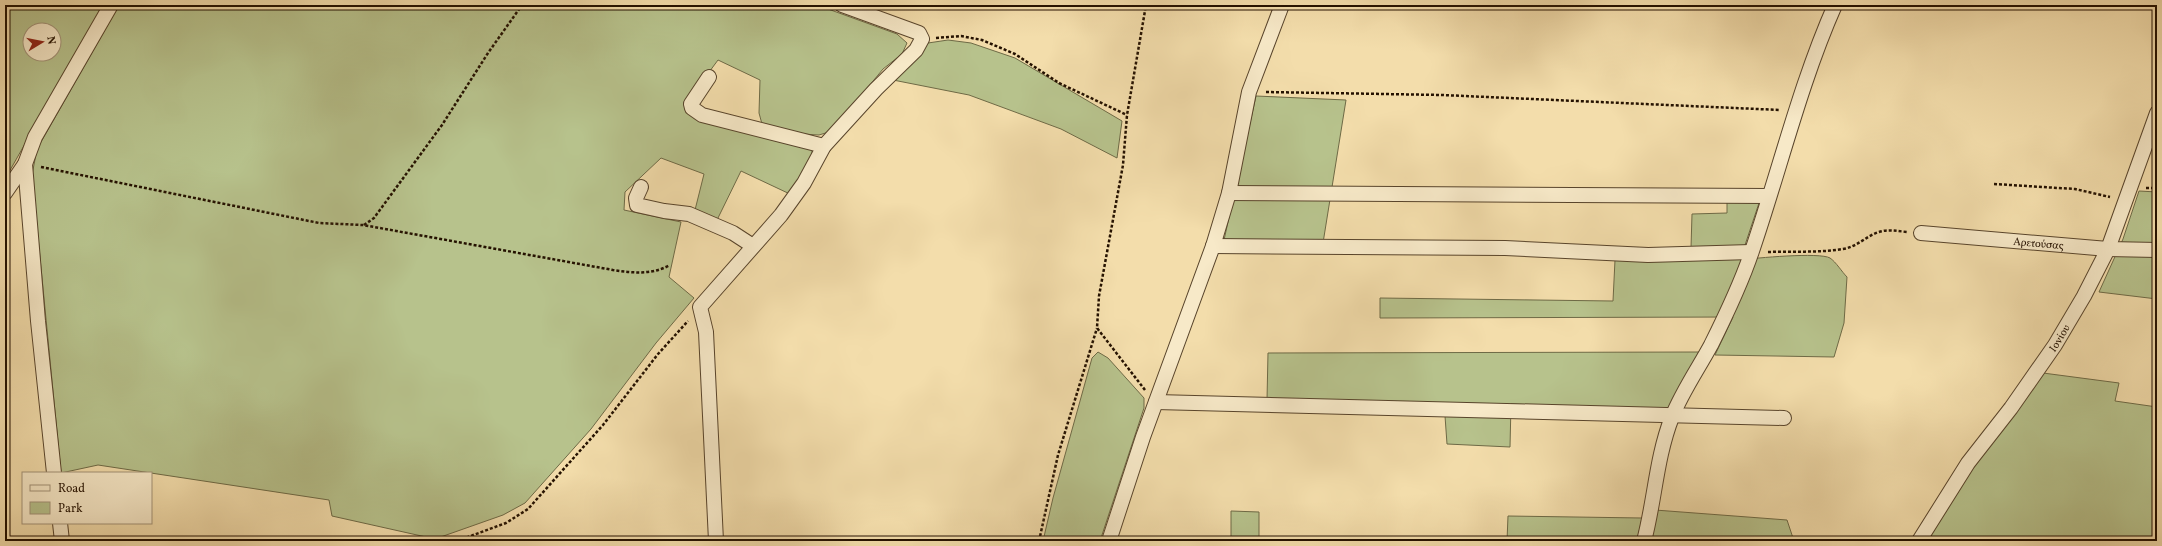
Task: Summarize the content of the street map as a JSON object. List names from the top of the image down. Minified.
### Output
{"streets":{"street":["Αρετούσας","Ιονίου"]},"crossings":[["Αρετούσας","Ιονίου"]],"legend":["Road","Park"],"north":"right"}
